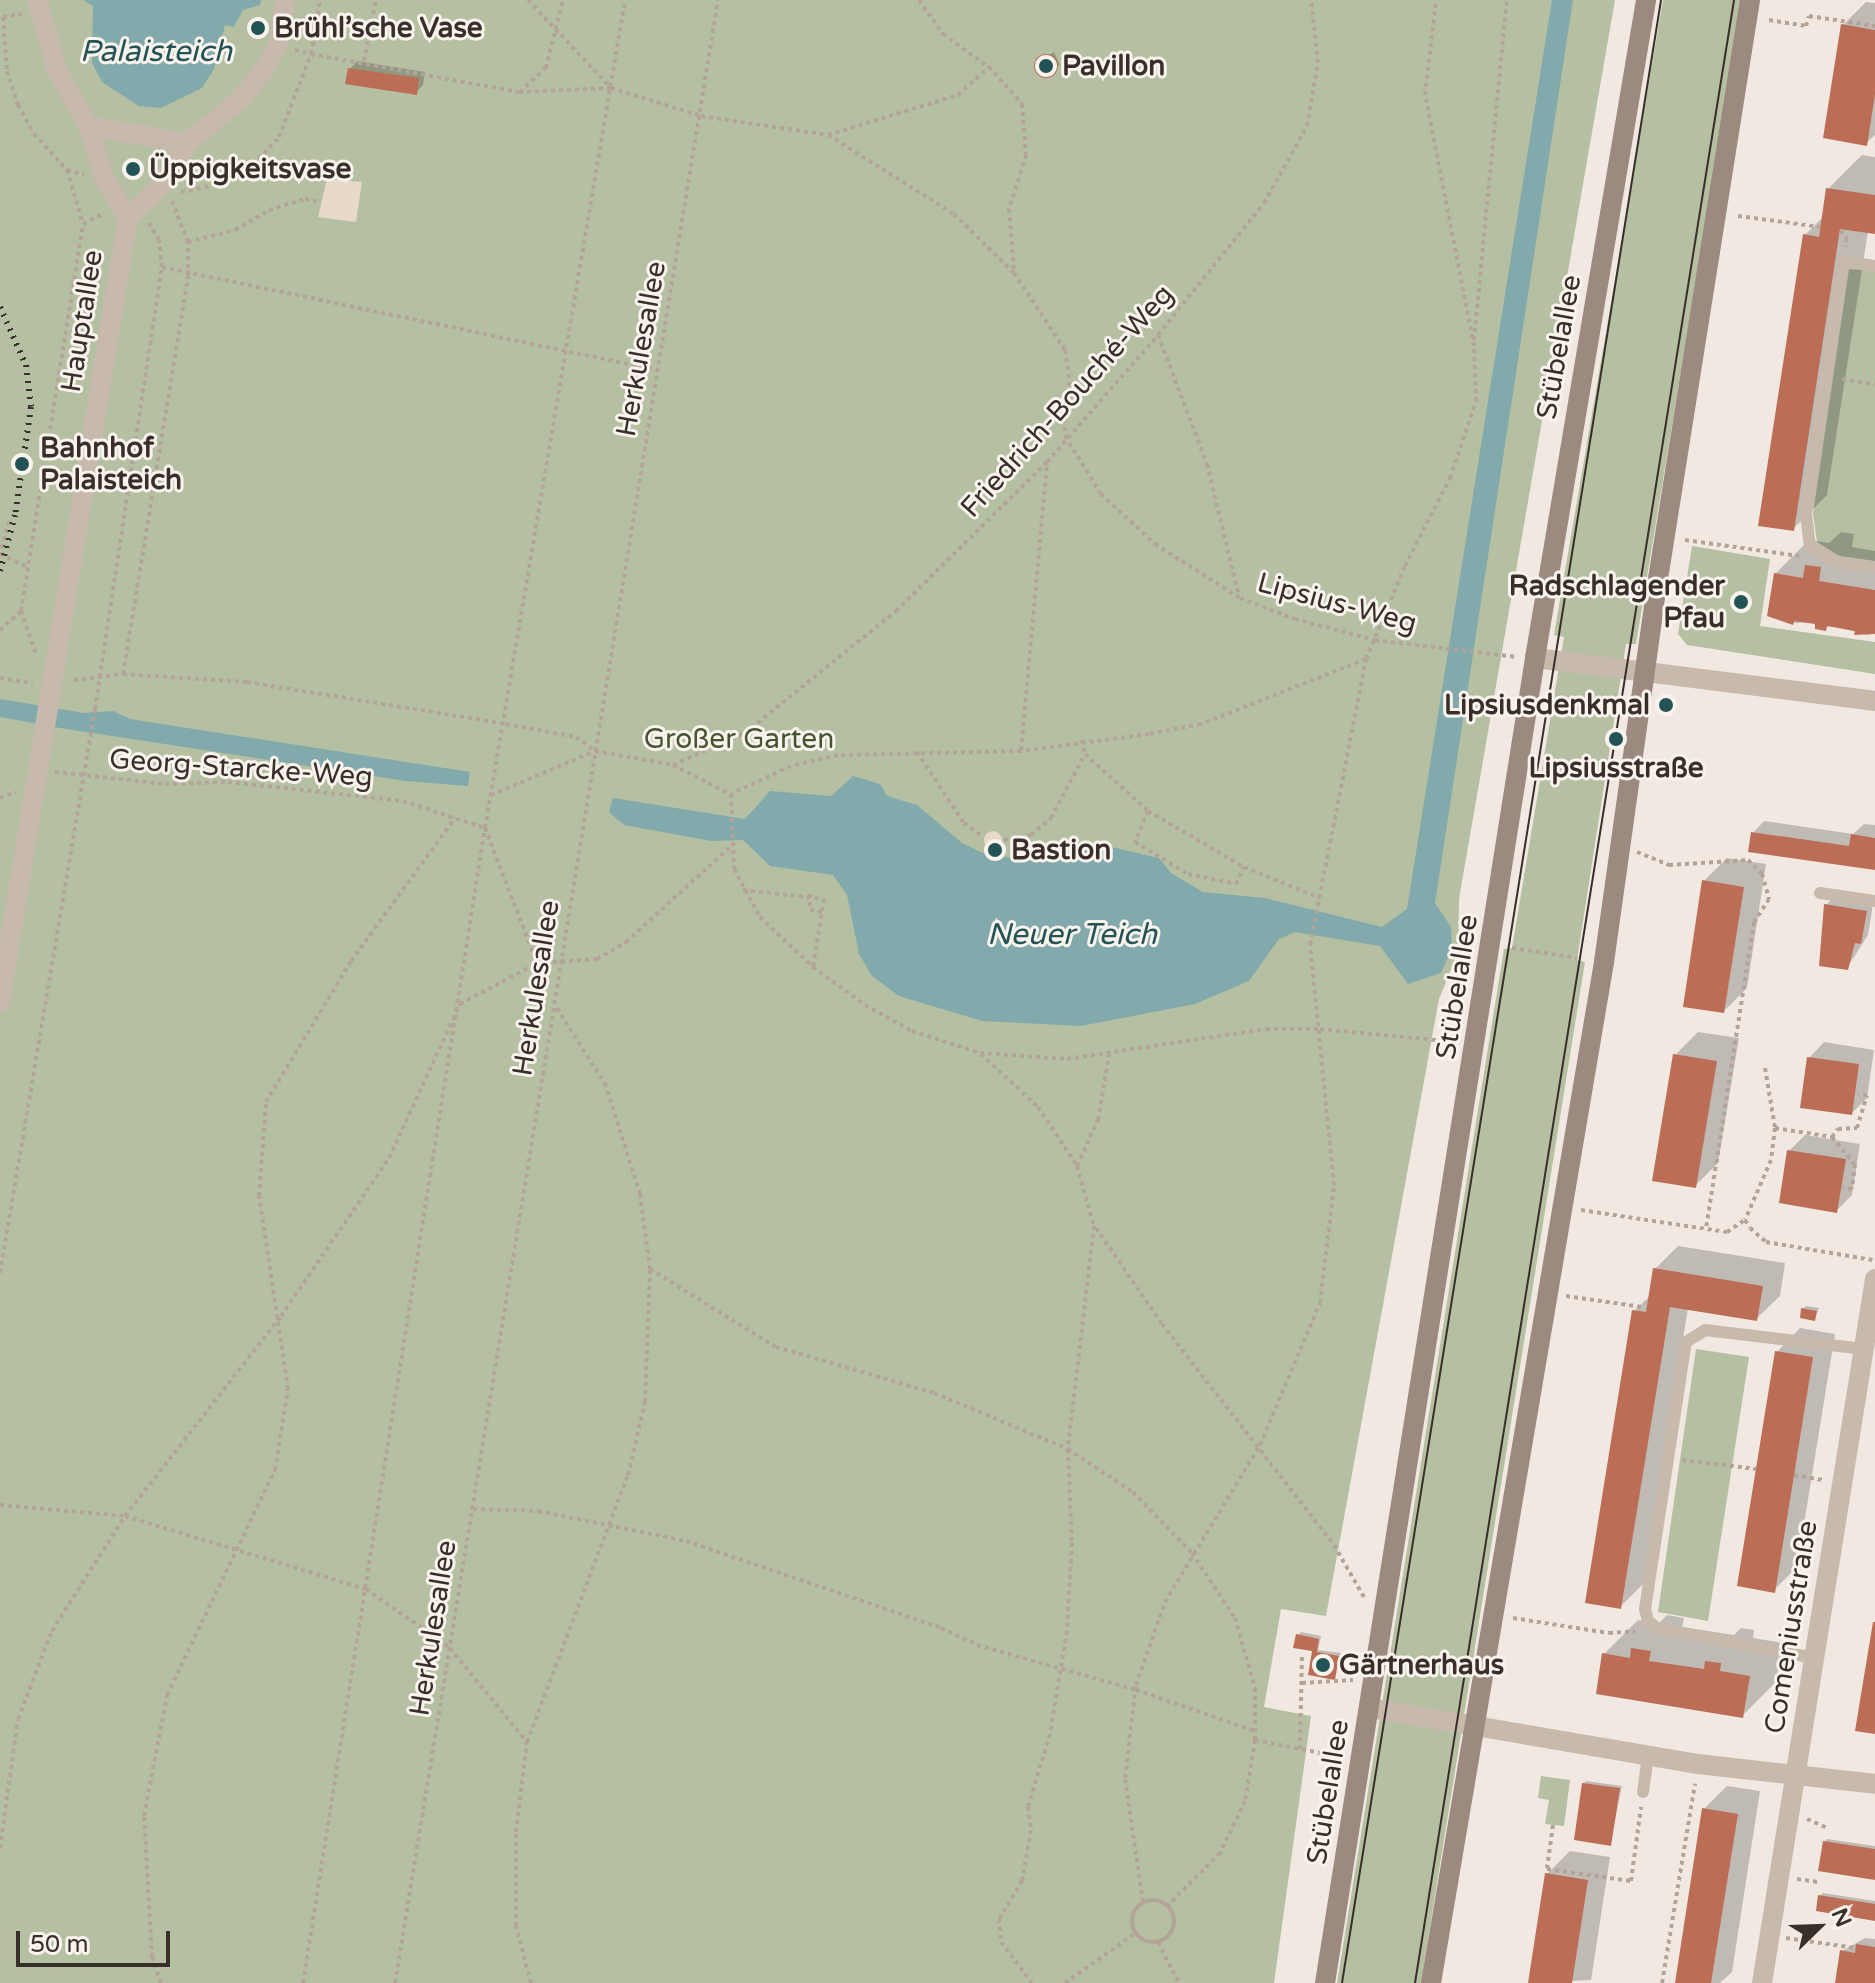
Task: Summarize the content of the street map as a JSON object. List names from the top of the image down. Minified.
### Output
{"streets":{"main road":["Stübelallee"],"street":["Hauptallee","Comeniusstraße"],"path":["Herkulesallee","Friedrich-Bouché-Weg","Lipsius-Weg","Georg-Starcke-Weg"]},"crossings":[["Hauptallee","Georg-Starcke-Weg"],["Stübelallee","Lipsius-Weg"],["Friedrich-Bouché-Weg","Lipsius-Weg"]],"water":["Palaisteich","Neuer Teich"],"parks":["Großer Garten"],"places":["Brühl’sche Vase","Pavillon","Üppigkeitsvase","Bahnhof Palaisteich","Radschlagender Pfau","Lipsiusdenkmal","Lipsiusstraße","Bastion","Gärtnerhaus"],"scale_bar":"50 m","north":"top right"}
